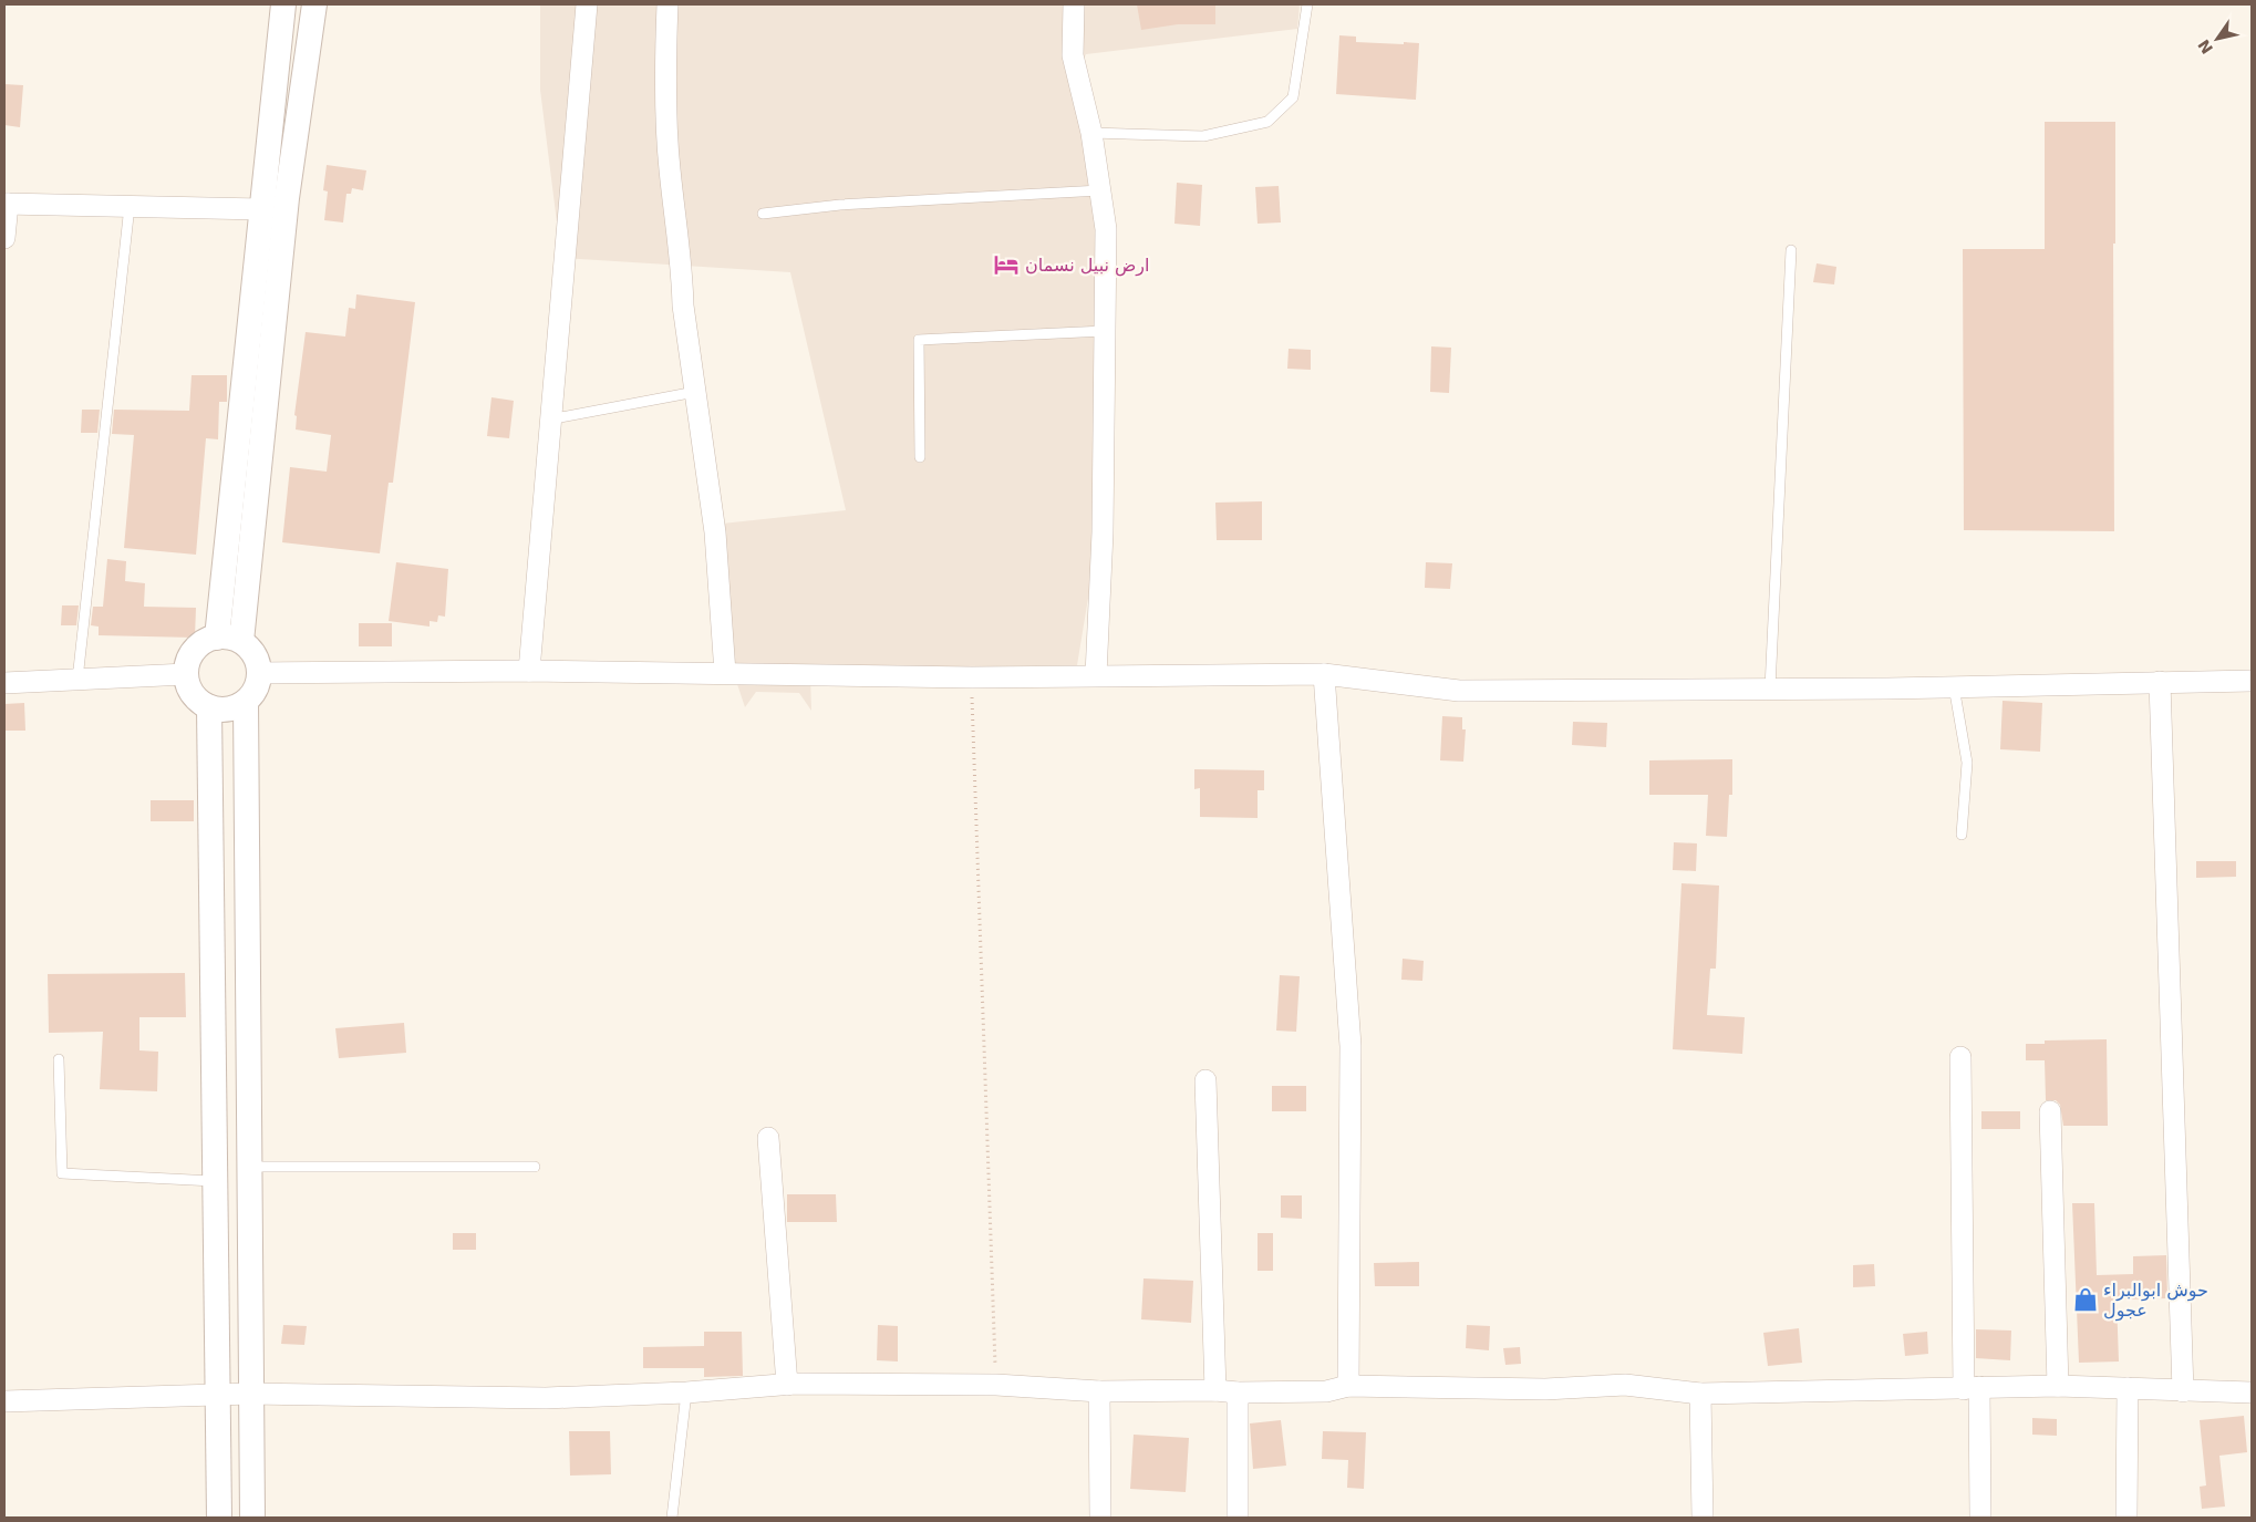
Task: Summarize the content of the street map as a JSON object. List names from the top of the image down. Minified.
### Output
{"places":{"hotel":["ارض نبيل نسمان"],"shop":["حوش ابوالبراء عجول"]},"north":"bottom left"}
